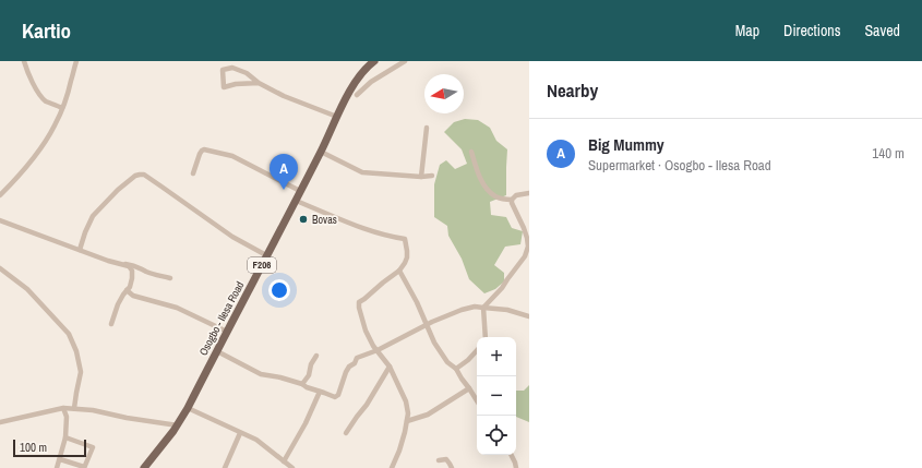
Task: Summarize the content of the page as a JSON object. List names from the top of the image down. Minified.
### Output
{"streets":{"main road":["F206","Osogbo - Ilesa Road"]},"places":["Bovas"],"scale_bar":"100 m","north":"left","page":{"header":"Kartio","nav":["Map","Directions","Saved"],"heading":"Nearby","list":[{"mark":"A","name":"Big Mummy","note":"Supermarket · Osogbo - Ilesa Road","value":"140 m"}],"pins":"A","map_buttons":["+","−"],"scale":"100 m"}}
